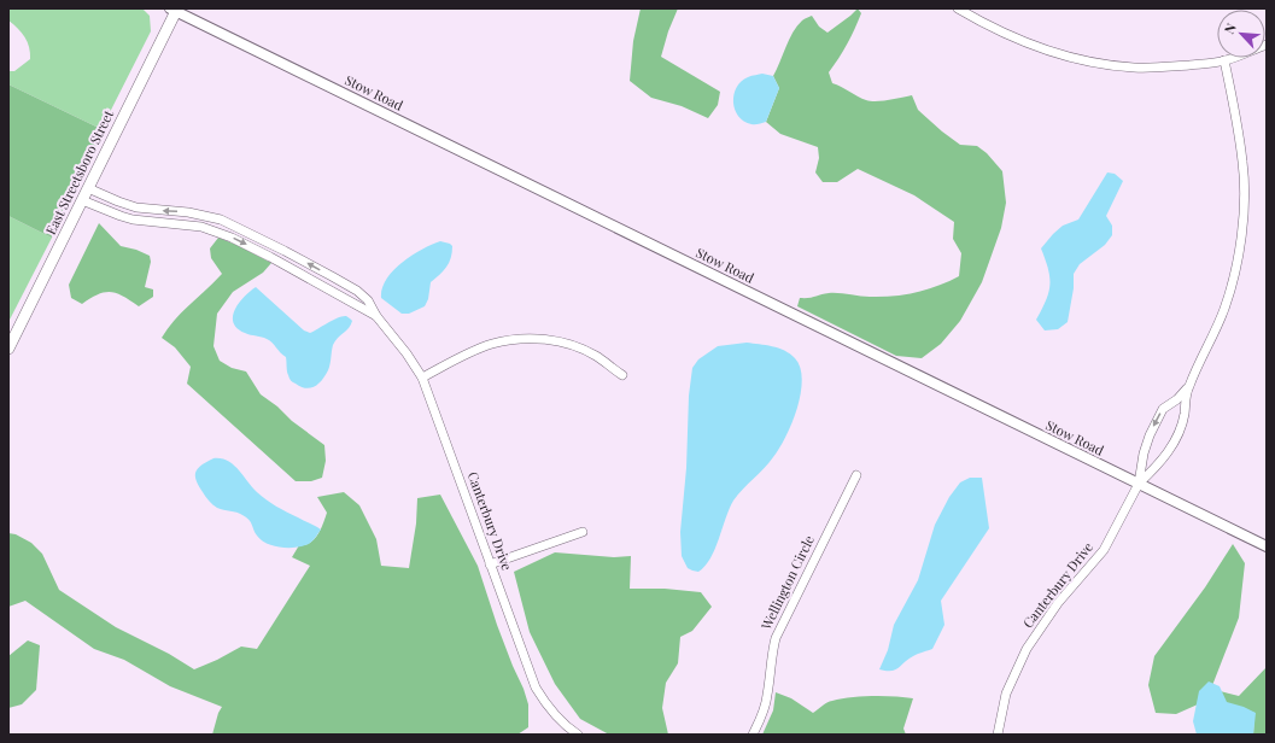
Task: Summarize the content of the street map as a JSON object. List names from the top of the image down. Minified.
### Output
{"streets":{"main road":["East Streetsboro Street"],"street":["Stow Road","Canterbury Drive","Wellington Circle"]},"crossings":[["Stow Road","East Streetsboro Street"],["Stow Road","Canterbury Drive"],["East Streetsboro Street","Canterbury Drive"]],"north":"top left"}
